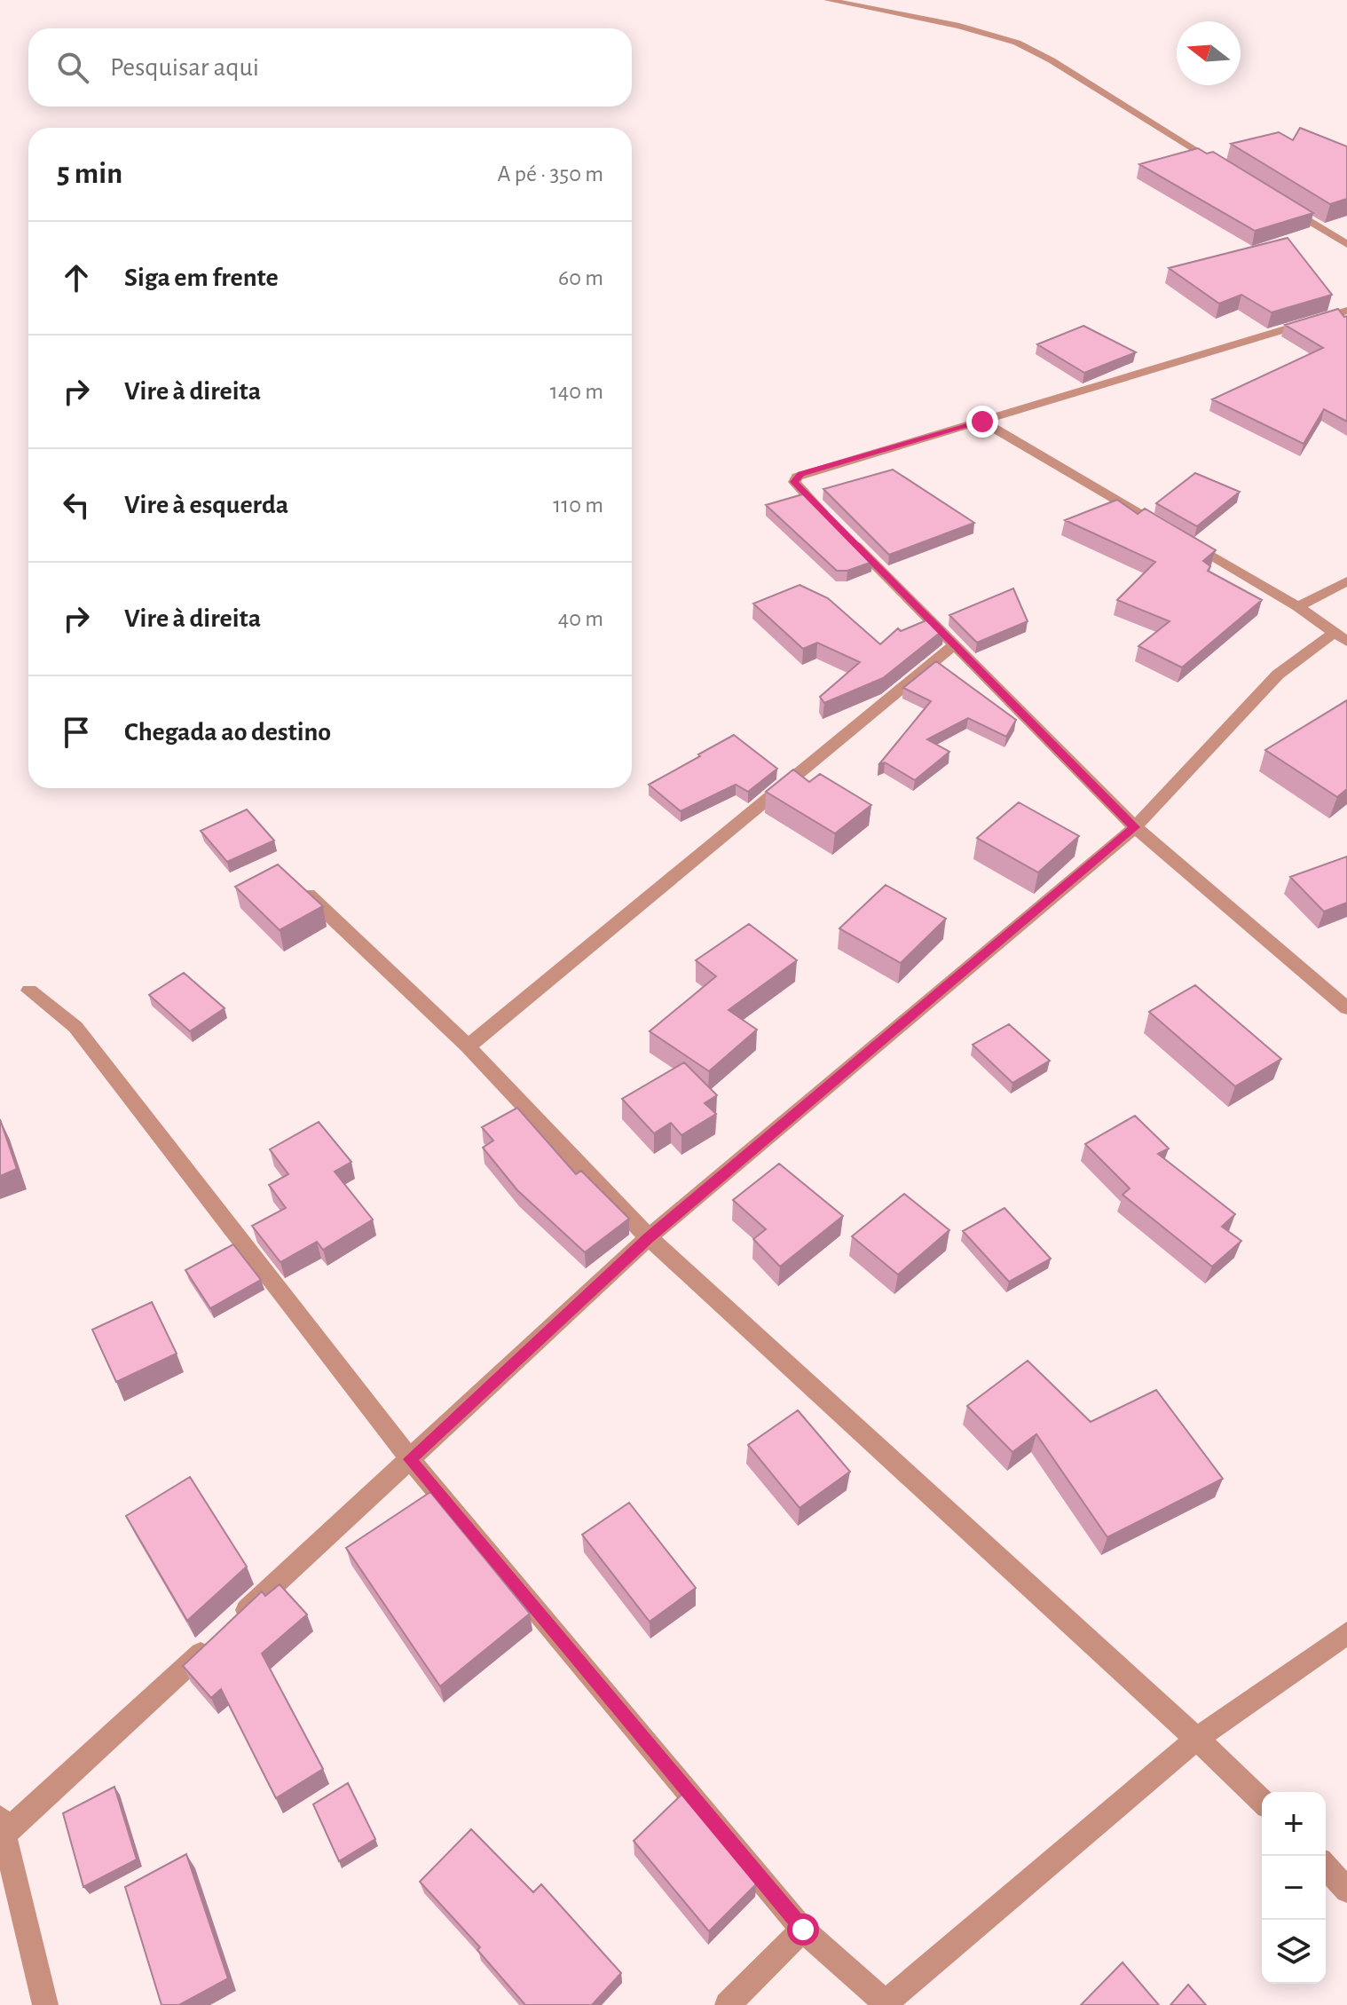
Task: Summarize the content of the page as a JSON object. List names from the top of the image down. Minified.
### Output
{"north":"left","page":{"search":"Pesquisar aqui","heading":["5 min","A pé · 350 m"],"list":[["Siga em frente","60 m"],["Vire à direita","140 m"],["Vire à esquerda","110 m"],["Vire à direita","40 m"],"Chegada ao destino"],"map_buttons":["+","−"]}}
